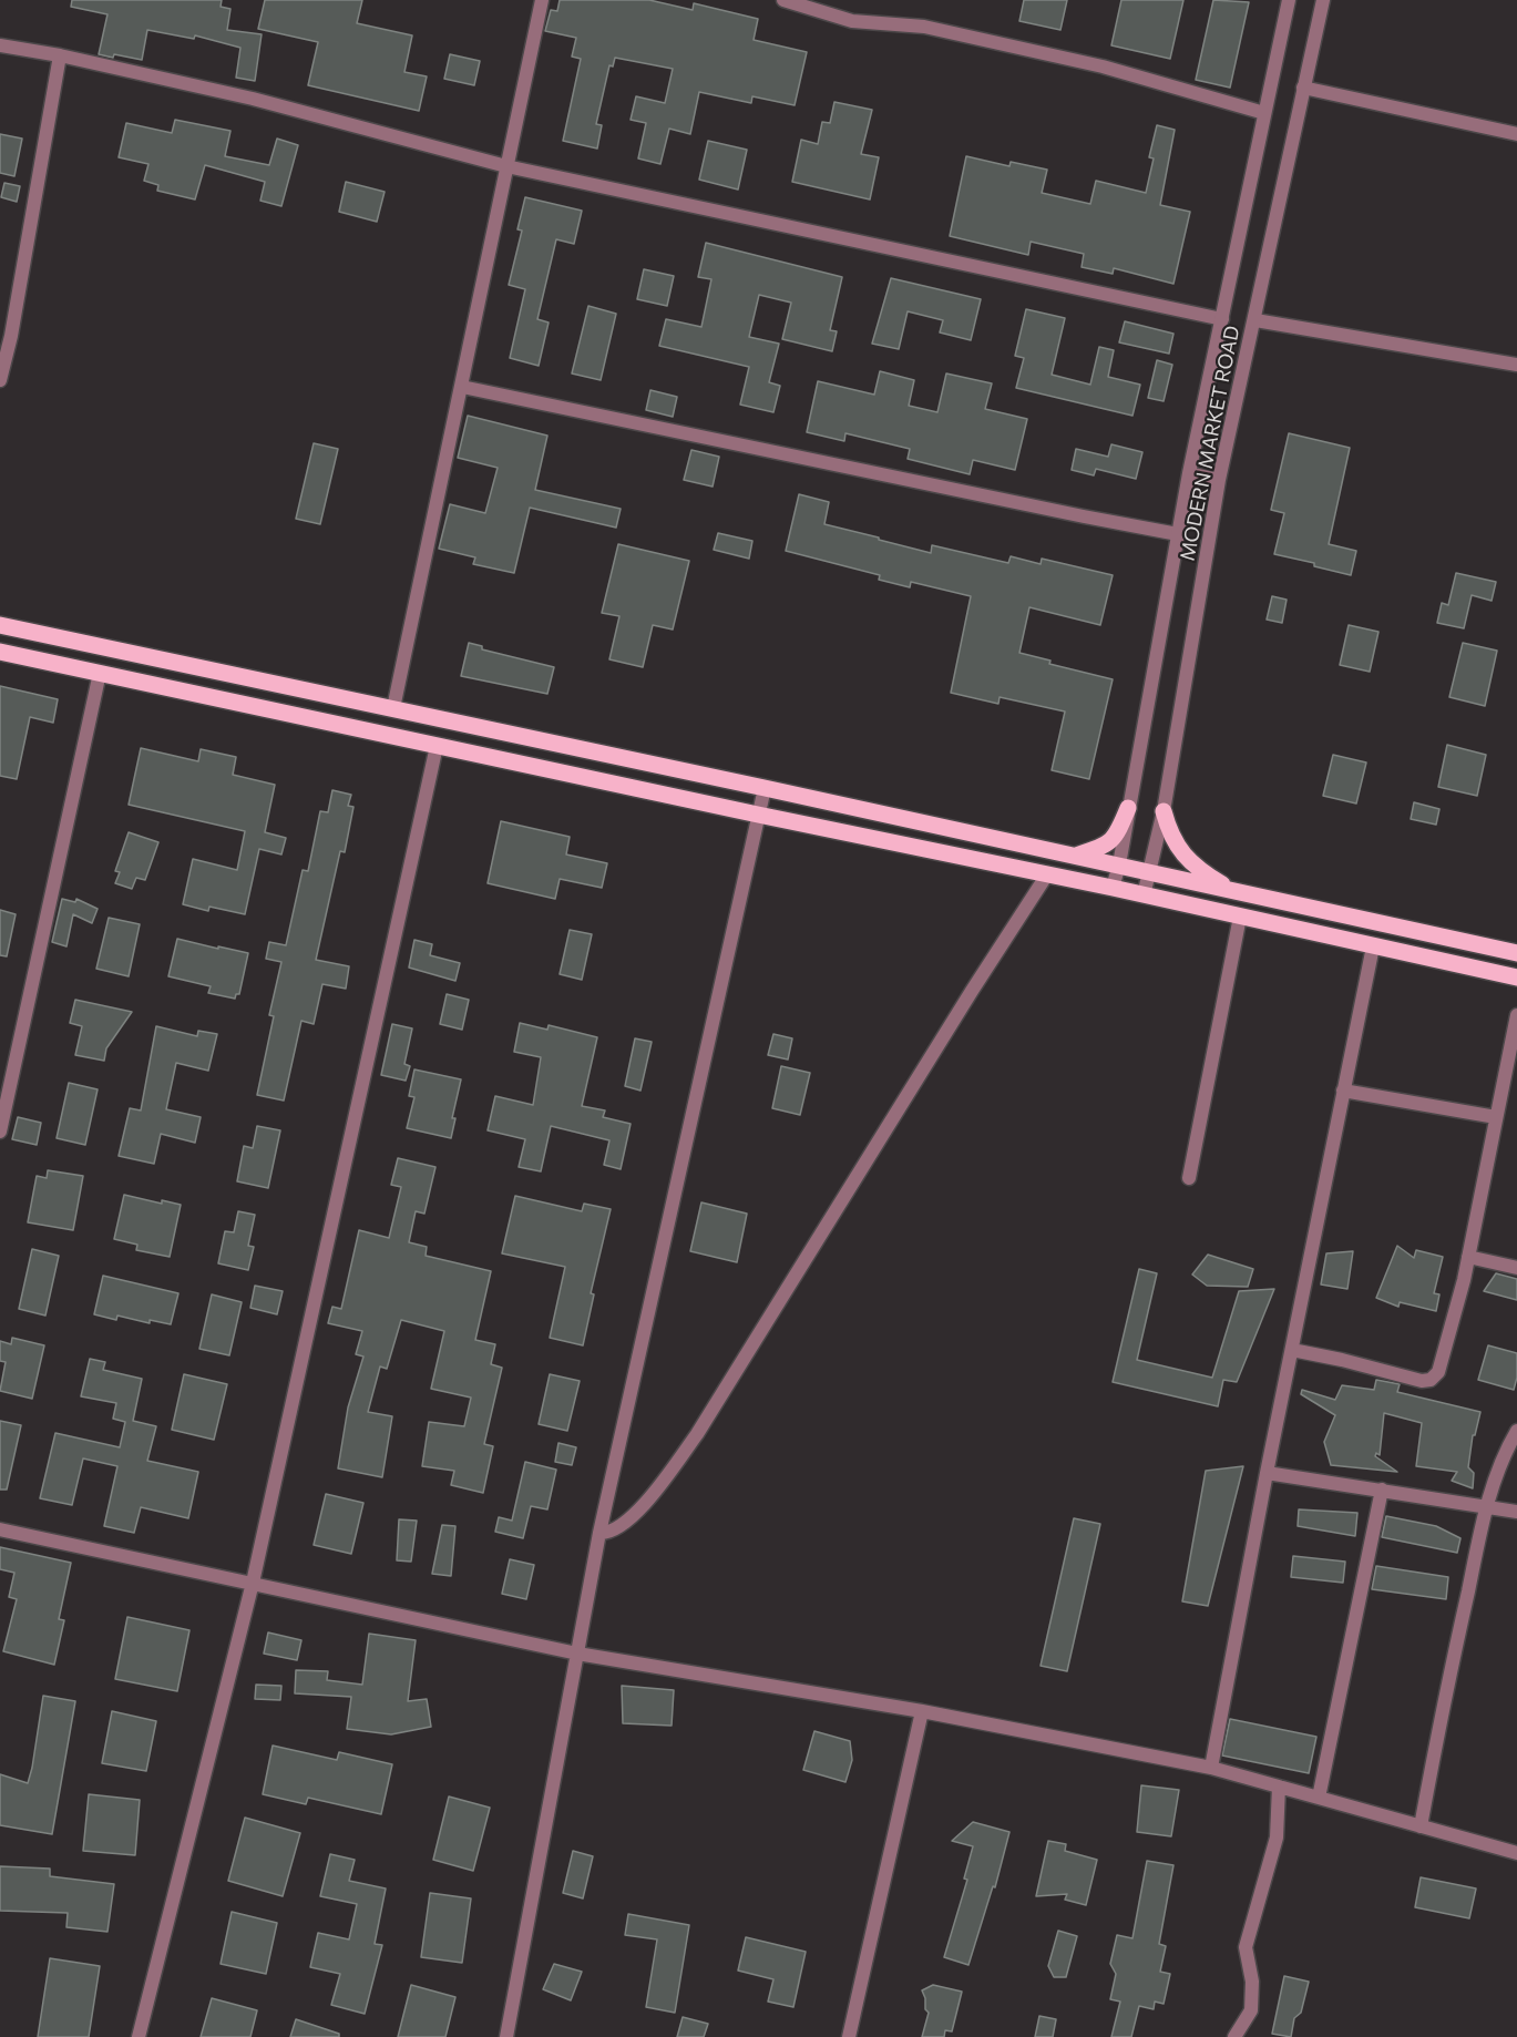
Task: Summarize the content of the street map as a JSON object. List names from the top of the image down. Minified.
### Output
{"streets":{"street":["MODERN MARKET ROAD"]}}
